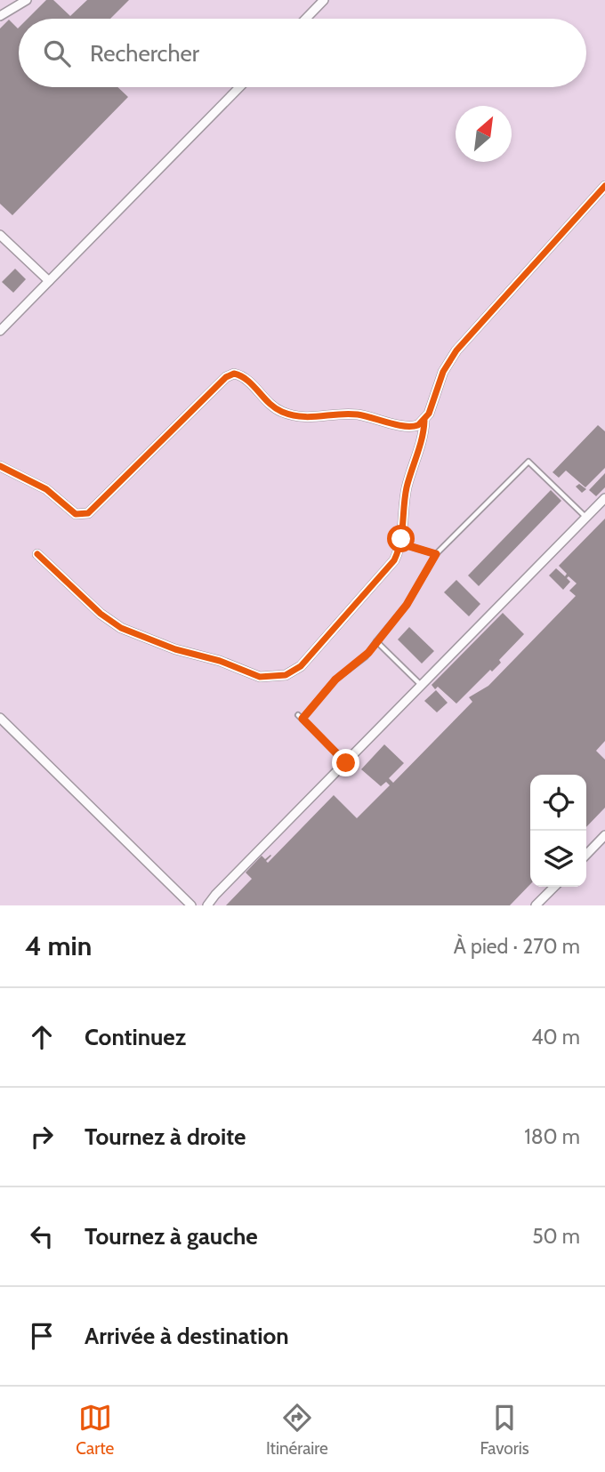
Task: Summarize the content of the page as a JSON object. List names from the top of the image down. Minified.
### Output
{"north":"top right","page":{"search":"Rechercher","heading":["4 min","À pied · 270 m"],"list":[["Continuez","40 m"],["Tournez à droite","180 m"],["Tournez à gauche","50 m"],"Arrivée à destination"],"nav":["Carte","Itinéraire","Favoris"]}}
